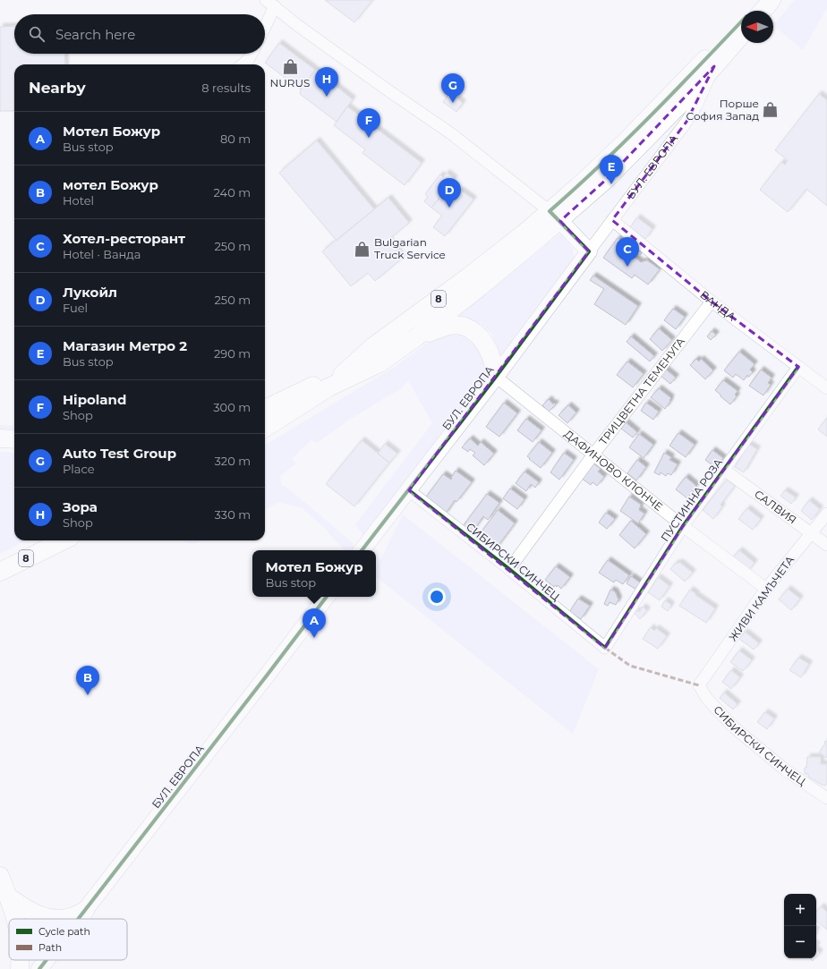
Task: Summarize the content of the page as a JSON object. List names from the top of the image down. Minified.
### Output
{"streets":{"main road":["8"],"street":["БУЛ. ЕВРОПА","ВАНДА","ТРИЦВЕТНА ТЕМЕНУГА","ДАФИНОВО КЛОНЧЕ","ПУСТИННА РОЗА","САЛВИЯ","СИБИРСКИ СИНЧЕЦ","ЖИВИ КАМЪЧЕТА"]},"crossings":[["БУЛ. ЕВРОПА","8"],["БУЛ. ЕВРОПА","ВАНДА"],["БУЛ. ЕВРОПА","ДАФИНОВО КЛОНЧЕ"],["БУЛ. ЕВРОПА","СИБИРСКИ СИНЧЕЦ"],["ВАНДА","ТРИЦВЕТНА ТЕМЕНУГА"],["ВАНДА","ПУСТИННА РОЗА"],["ТРИЦВЕТНА ТЕМЕНУГА","ДАФИНОВО КЛОНЧЕ"],["ТРИЦВЕТНА ТЕМЕНУГА","СИБИРСКИ СИНЧЕЦ"],["ДАФИНОВО КЛОНЧЕ","ПУСТИННА РОЗА"],["ДАФИНОВО КЛОНЧЕ","ЖИВИ КАМЪЧЕТА"],["ПУСТИННА РОЗА","САЛВИЯ"],["ПУСТИННА РОЗА","СИБИРСКИ СИНЧЕЦ"],["САЛВИЯ","ЖИВИ КАМЪЧЕТА"],["СИБИРСКИ СИНЧЕЦ","ЖИВИ КАМЪЧЕТА"]],"places":{"shop":["NURUS","Порше София Запад","Bulgarian Truck Service"]},"legend":["Cycle path","Path"],"north":"left","page":{"search":"Search here","heading":["Nearby","8 results"],"pins":["H","G","F","E","D","C","A","B"],"list":[{"mark":"A","name":"Мотел Божур","note":"Bus stop","value":"80 m"},{"mark":"B","name":"мотел Божур","note":"Hotel","value":"240 m"},{"mark":"C","name":"Хотел-ресторант","note":"Hotel · Ванда","value":"250 m"},{"mark":"D","name":"Лукойл","note":"Fuel","value":"250 m"},{"mark":"E","name":"Магазин Метро 2","note":"Bus stop","value":"290 m"},{"mark":"F","name":"Hipoland","note":"Shop","value":"300 m"},{"mark":"G","name":"Auto Test Group","note":"Place","value":"320 m"},{"mark":"H","name":"Зора","note":"Shop","value":"330 m"}],"popup":["Мотел Божур","Bus stop"],"map_buttons":["+","−"]}}
